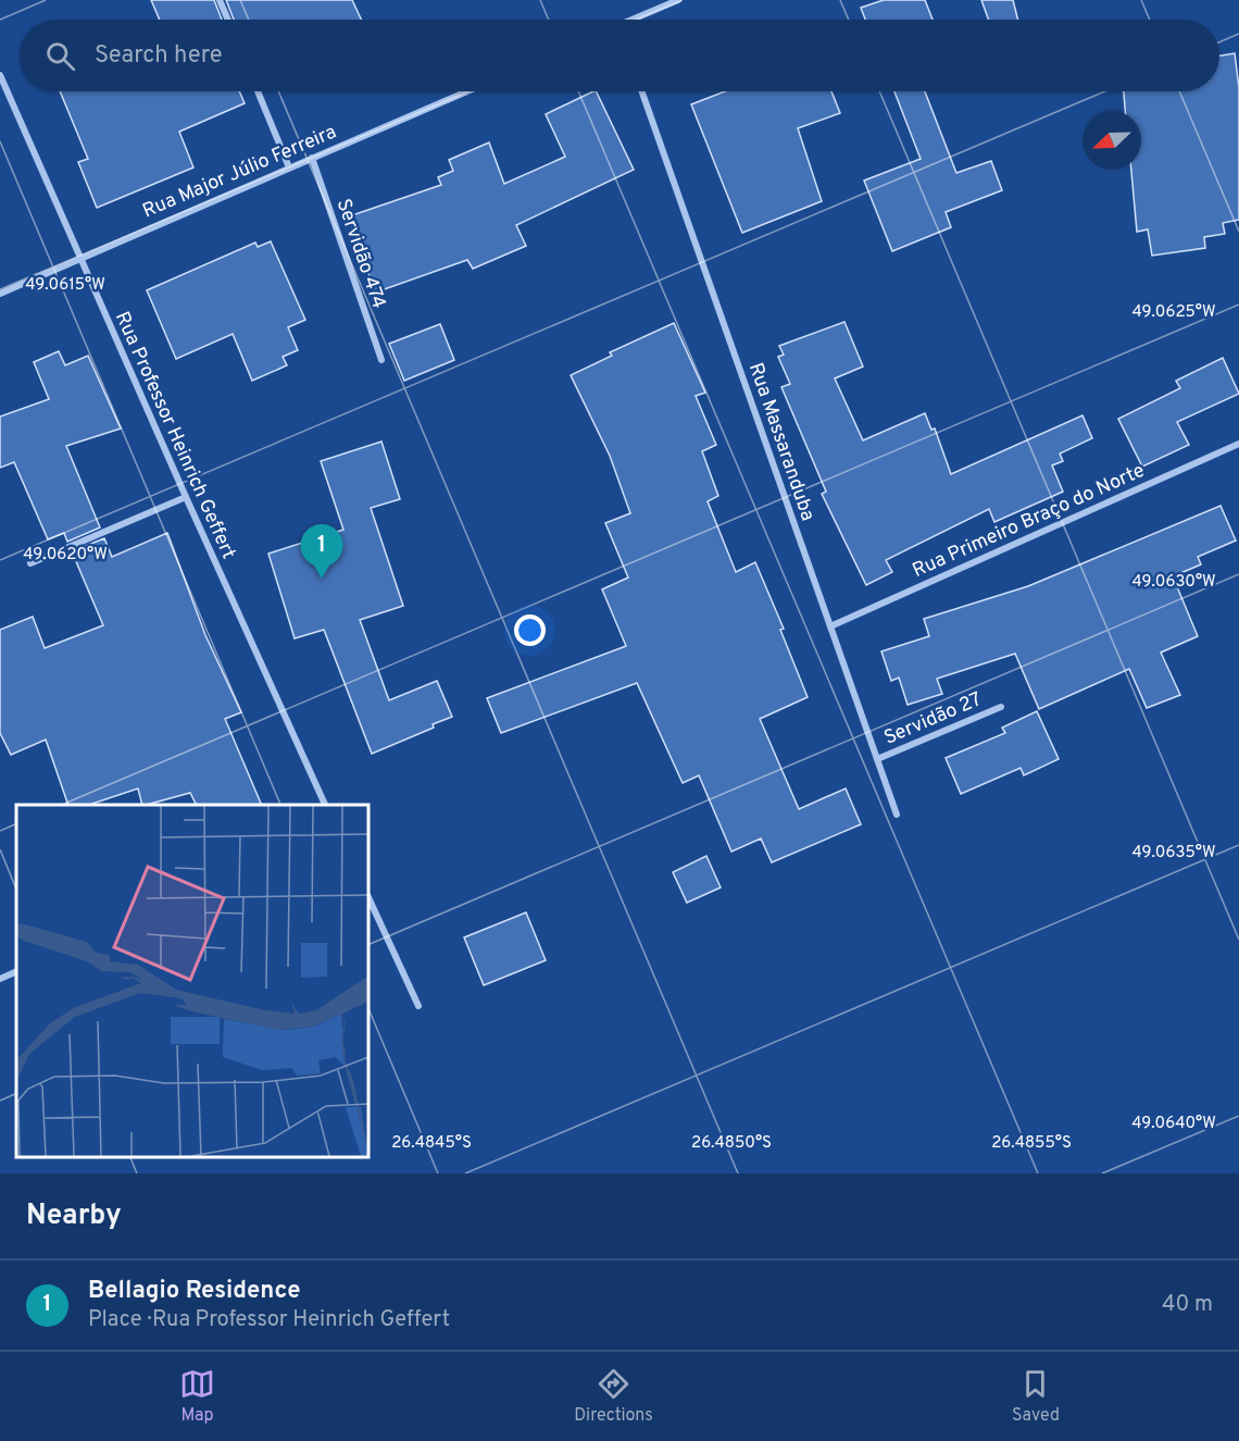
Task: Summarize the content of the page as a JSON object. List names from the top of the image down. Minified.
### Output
{"streets":{"street":["Rua Major Júlio Ferreira","Servidão 474","Rua Professor Heinrich Geffert","Rua Massaranduba","Rua Primeiro Braço do Norte","Servidão 27"]},"crossings":[["Rua Major Júlio Ferreira","Servidão 474"],["Rua Major Júlio Ferreira","Rua Professor Heinrich Geffert"],["Rua Massaranduba","Rua Primeiro Braço do Norte"],["Rua Massaranduba","Servidão 27"]],"north":"bottom left","page":{"search":"Search here","pins":"1","heading":"Nearby","list":[{"mark":"1","name":"Bellagio Residence","note":"Place · Rua Professor Heinrich Geffert","value":"40 m"}],"nav":["Map","Directions","Saved"]},"coordinates":["49.0615°W","49.0625°W","49.0620°W","49.0630°W","49.0635°W","49.0640°W","26.4845°S","26.4850°S","26.4855°S"]}
